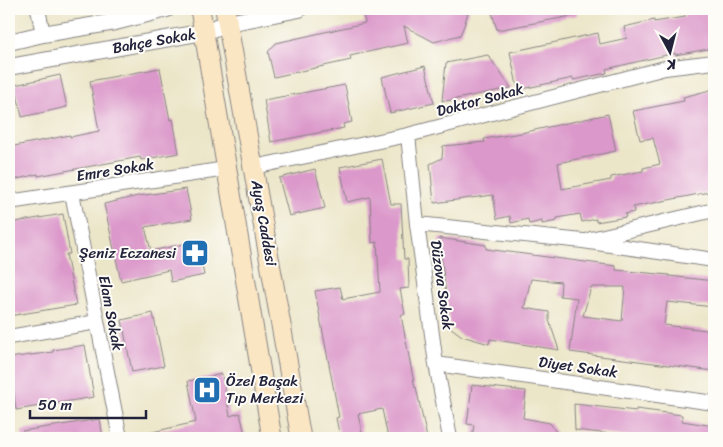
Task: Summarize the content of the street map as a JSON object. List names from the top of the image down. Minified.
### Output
{"streets":{"main road":["Ayaş Caddesi"],"street":["Bahçe Sokak","Doktor Sokak","Emre Sokak","Düzova Sokak","Elam Sokak","Diyet Sokak"]},"crossings":[["Bahçe Sokak","Ayaş Caddesi"],["Doktor Sokak","Ayaş Caddesi"],["Doktor Sokak","Düzova Sokak"],["Emre Sokak","Ayaş Caddesi"],["Emre Sokak","Elam Sokak"],["Düzova Sokak","Diyet Sokak"]],"places":{"pharmacy":["Şeniz Eczanesi"],"hospital":["Özel Başak Tıp Merkezi"]},"scale_bar":"50 m","north":"bottom"}
